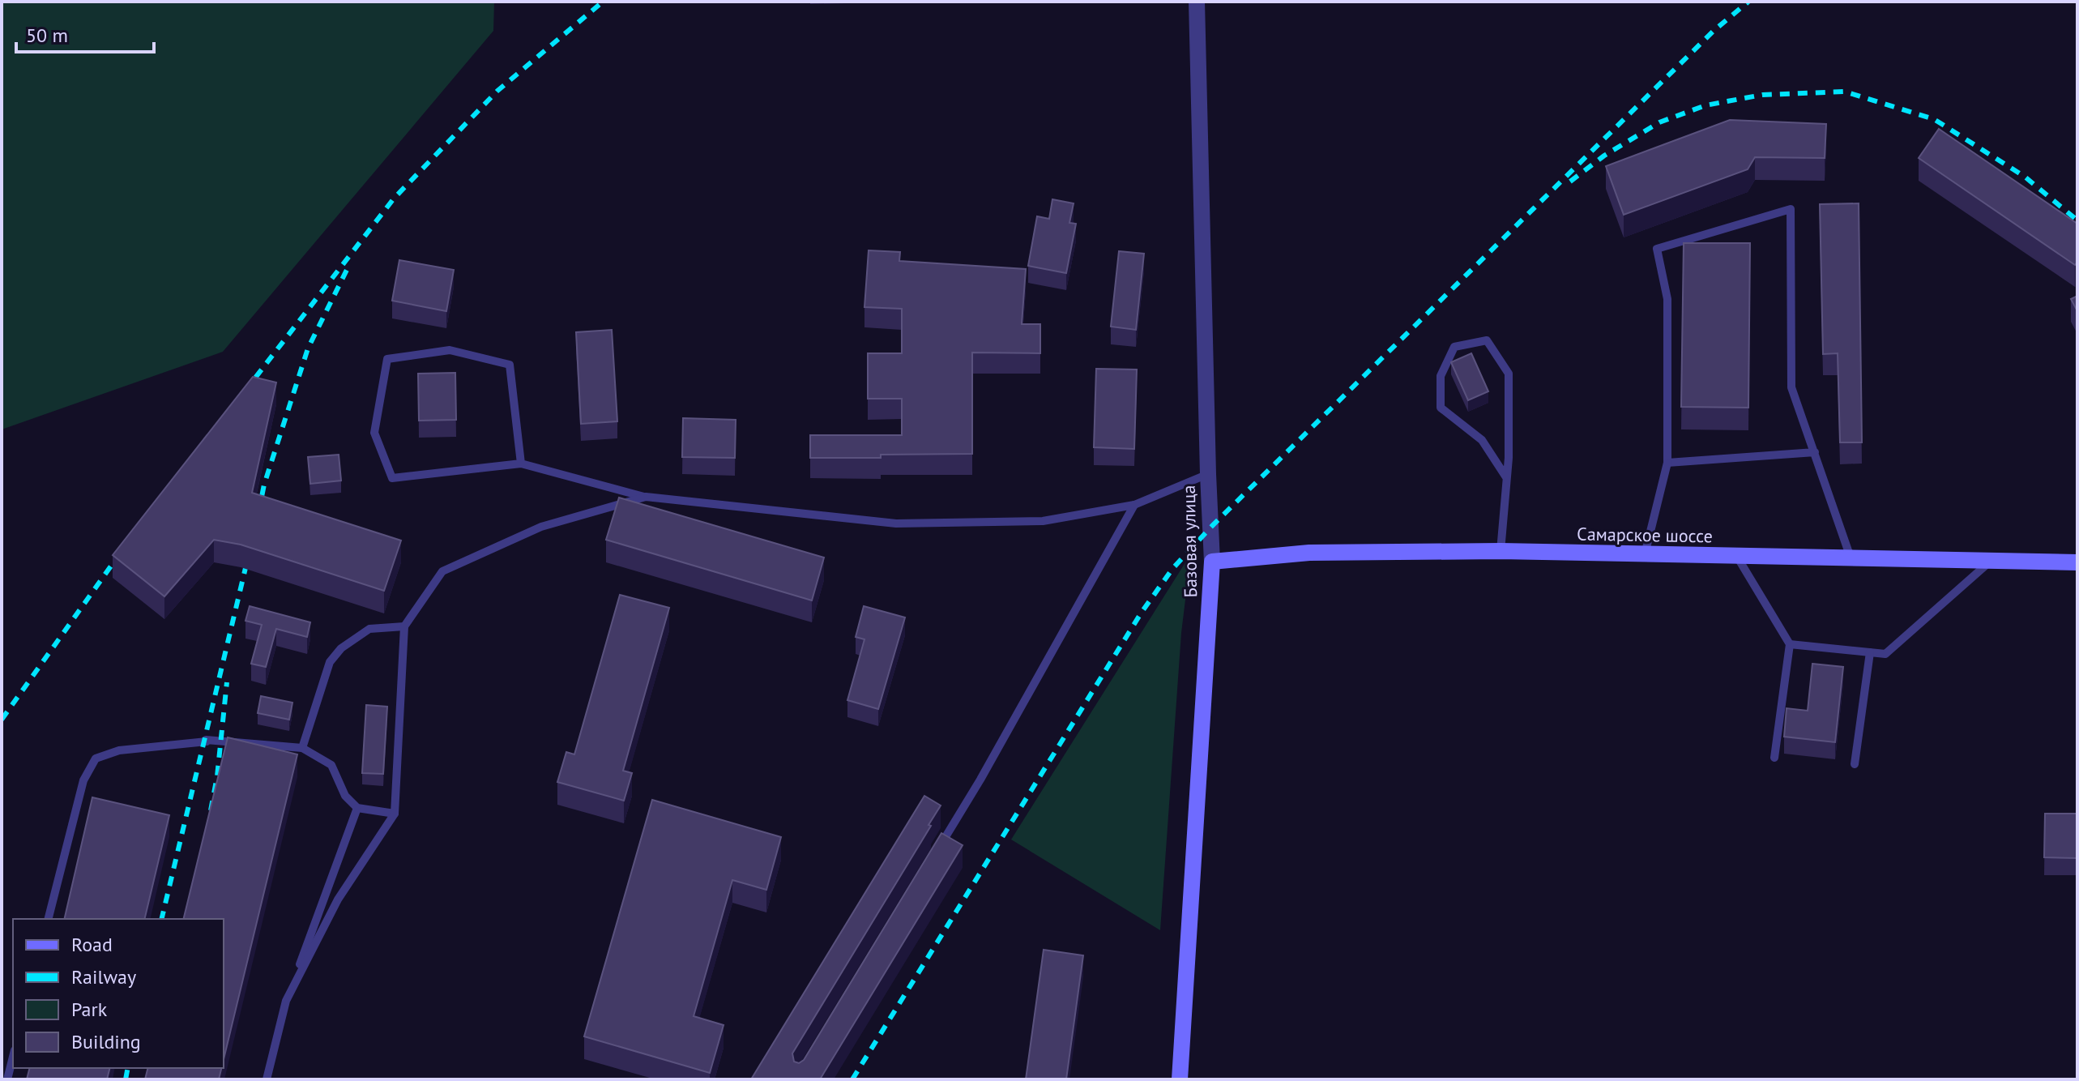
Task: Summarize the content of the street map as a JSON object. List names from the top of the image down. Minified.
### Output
{"streets":{"street":["Самарское шоссе","Базовая улица"]},"crossings":[["Самарское шоссе","Базовая улица"]],"legend":["Road","Railway","Park","Building"],"scale_bar":"50 m"}
